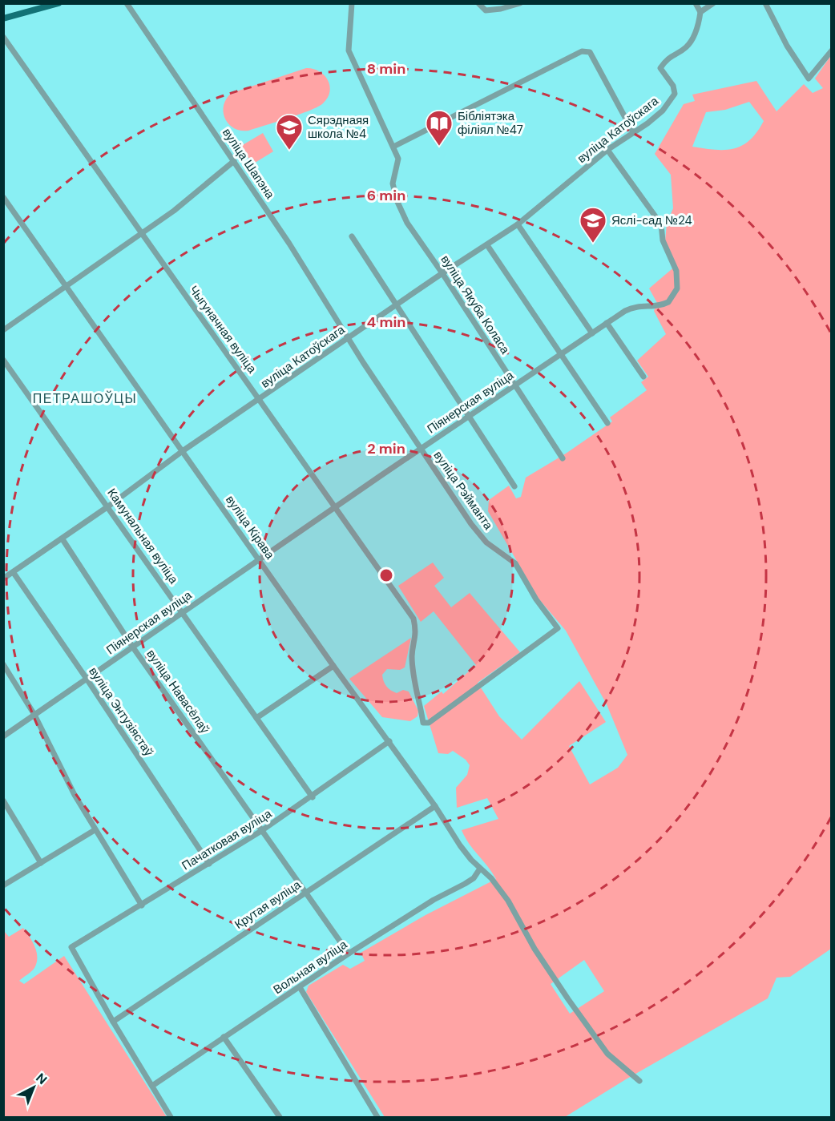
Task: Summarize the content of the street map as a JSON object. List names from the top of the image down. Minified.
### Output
{"streets":{"street":["вуліца Катоўскага","вуліца Шапэна","вуліца Якуба Коласа","Чыгуначная вуліца","Піянерская вуліца","вуліца Рэйманта","вуліца Кірава","Камунальная вуліца","вуліца Навасёлаў","вуліца Энтузіястаў","Пачатковая вуліца","Крутая вуліца","Вольная вуліца"]},"crossings":[["вуліца Катоўскага","вуліца Шапэна"],["вуліца Катоўскага","вуліца Якуба Коласа"],["вуліца Катоўскага","Чыгуначная вуліца"],["вуліца Катоўскага","Піянерская вуліца"],["вуліца Катоўскага","вуліца Рэйманта"],["вуліца Катоўскага","вуліца Кірава"],["вуліца Катоўскага","Камунальная вуліца"],["вуліца Катоўскага","вуліца Навасёлаў"],["вуліца Катоўскага","вуліца Энтузіястаў"],["вуліца Шапэна","вуліца Рэйманта"],["вуліца Якуба Коласа","Піянерская вуліца"],["Чыгуначная вуліца","Піянерская вуліца"],["Чыгуначная вуліца","вуліца Рэйманта"],["Піянерская вуліца","вуліца Рэйманта"],["Піянерская вуліца","вуліца Кірава"],["Піянерская вуліца","Камунальная вуліца"],["Піянерская вуліца","вуліца Навасёлаў"],["Піянерская вуліца","вуліца Энтузіястаў"],["вуліца Кірава","Пачатковая вуліца"],["вуліца Кірава","Крутая вуліца"],["вуліца Кірава","Вольная вуліца"],["Камунальная вуліца","Пачатковая вуліца"],["вуліца Навасёлаў","Пачатковая вуліца"],["вуліца Навасёлаў","Крутая вуліца"],["вуліца Навасёлаў","Вольная вуліца"],["вуліца Энтузіястаў","Пачатковая вуліца"],["Пачатковая вуліца","Крутая вуліца"]],"districts":["ПЕТРАШОЎЦЫ"],"places":{"library":["Бібліятэка філіял №47"],"school or university":["Сярэднаяя школа №4","Яслі-сад №24"]},"north":"top right","rings":["8 min","6 min","4 min","2 min"]}
